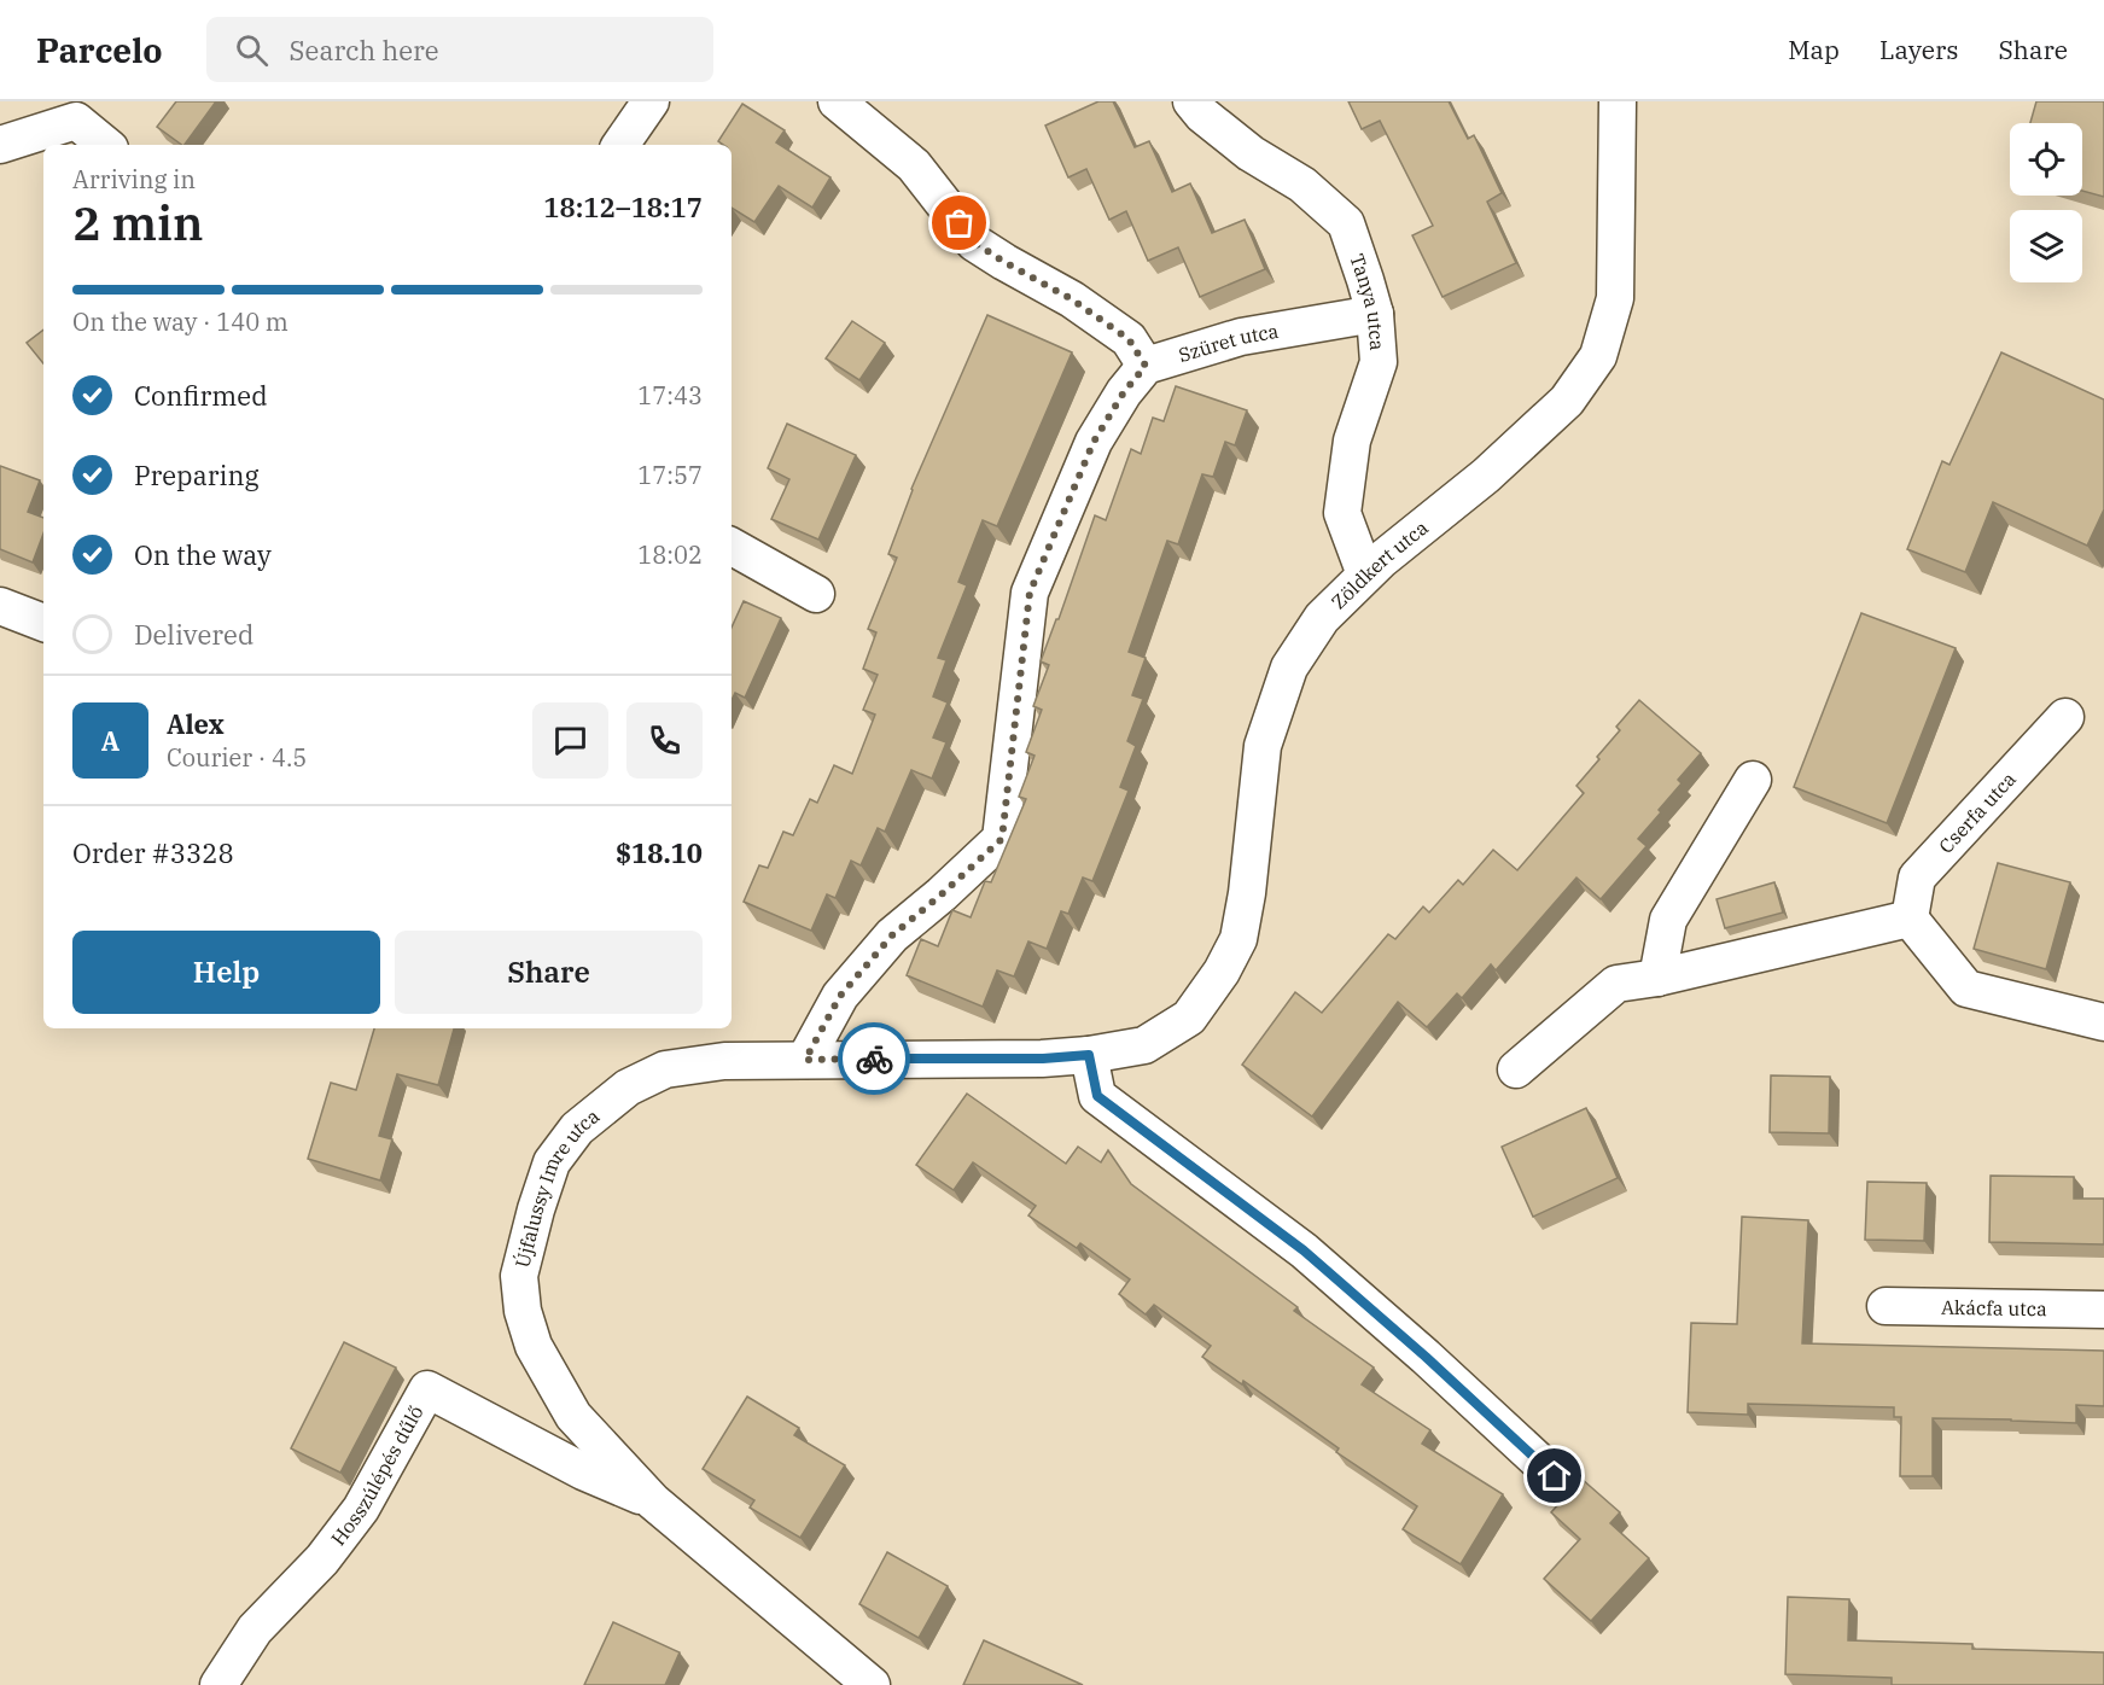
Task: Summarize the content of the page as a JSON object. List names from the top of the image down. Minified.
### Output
{"streets":{"street":["Tanya utca","Szüret utca","Zöldkert utca","Cserfa utca","Újfalussy Imre utca","Akácfa utca","Hosszúlépés dűlő"]},"crossings":[["Tanya utca","Szüret utca"],["Tanya utca","Zöldkert utca"],["Zöldkert utca","Újfalussy Imre utca"],["Újfalussy Imre utca","Hosszúlépés dűlő"]],"page":{"header":"Parcelo","search":"Search here","nav":["Map","Layers","Share"],"heading":["2 min","Arriving in","18:12–18:17"],"panel":["Alex","Courier · 4.5","Order #3328","$18.10"],"bar":"On the way · 140 m","list":[["Confirmed","17:43"],["Preparing","17:57"],["On the way","18:02"],"Delivered"],"round":"A","buttons":["Help","Share"]}}
